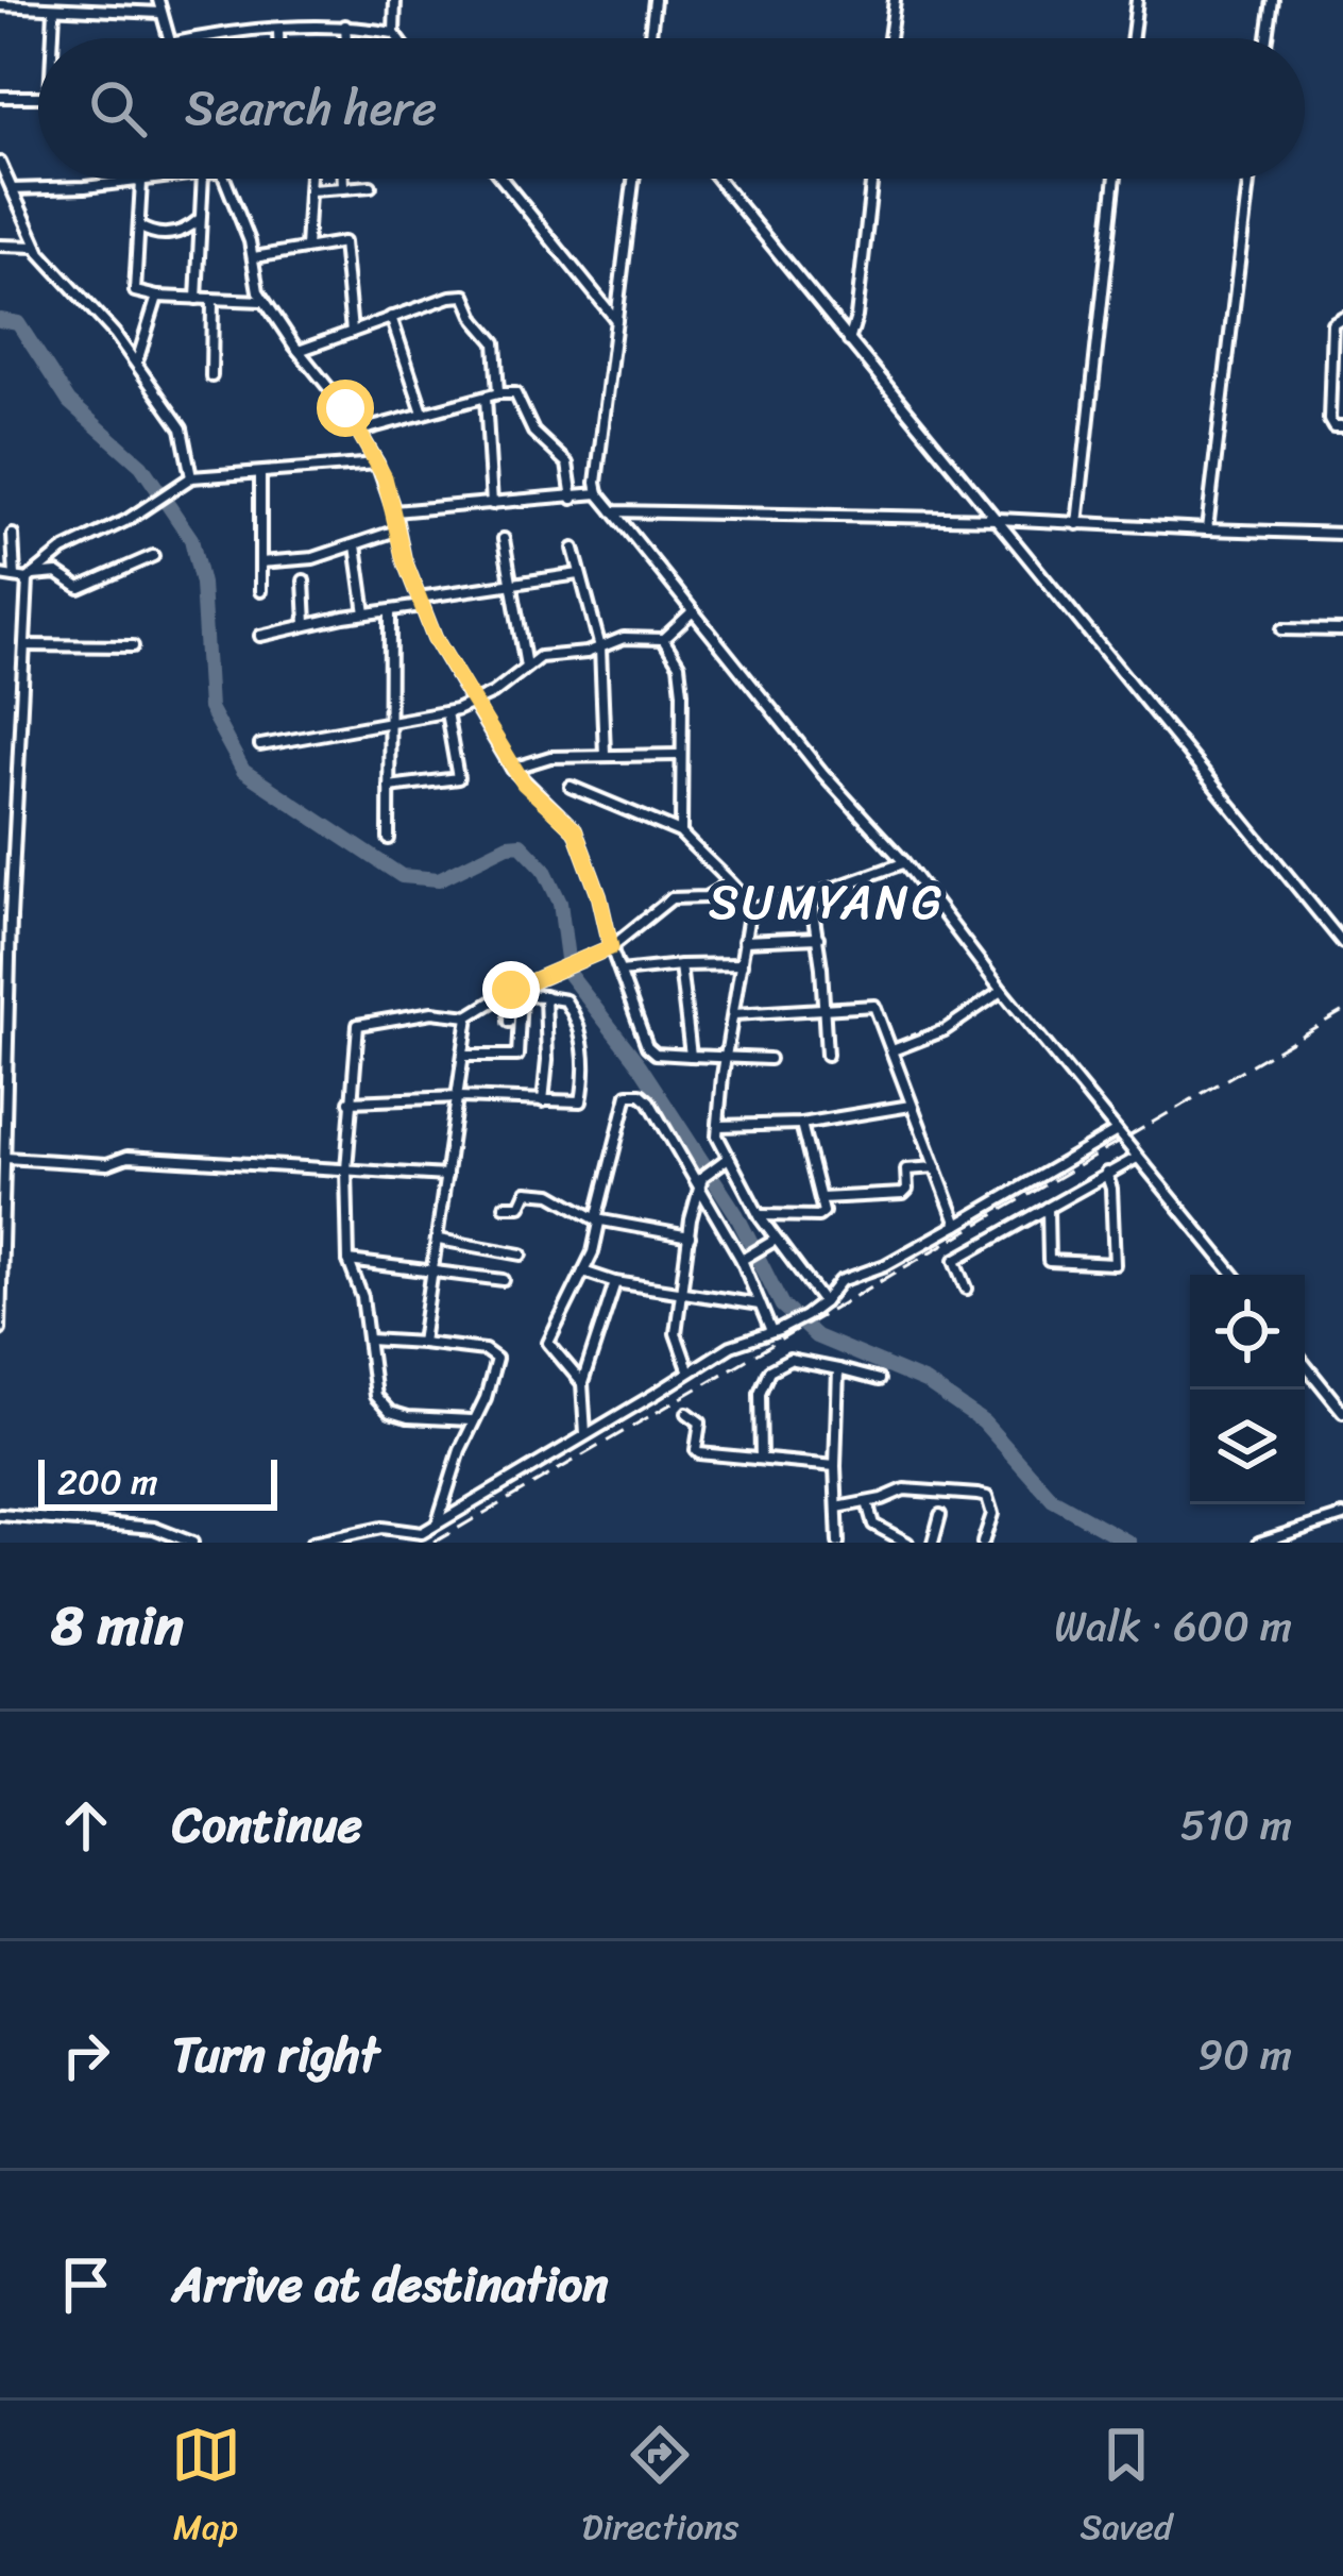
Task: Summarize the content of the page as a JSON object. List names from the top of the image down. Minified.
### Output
{"districts":["SUMYANG"],"scale_bar":"200 m","page":{"search":"Search here","scale":"200 m","heading":["8 min","Walk · 600 m"],"list":[["Continue","510 m"],["Turn right","90 m"],"Arrive at destination"],"nav":["Map","Directions","Saved"]}}
